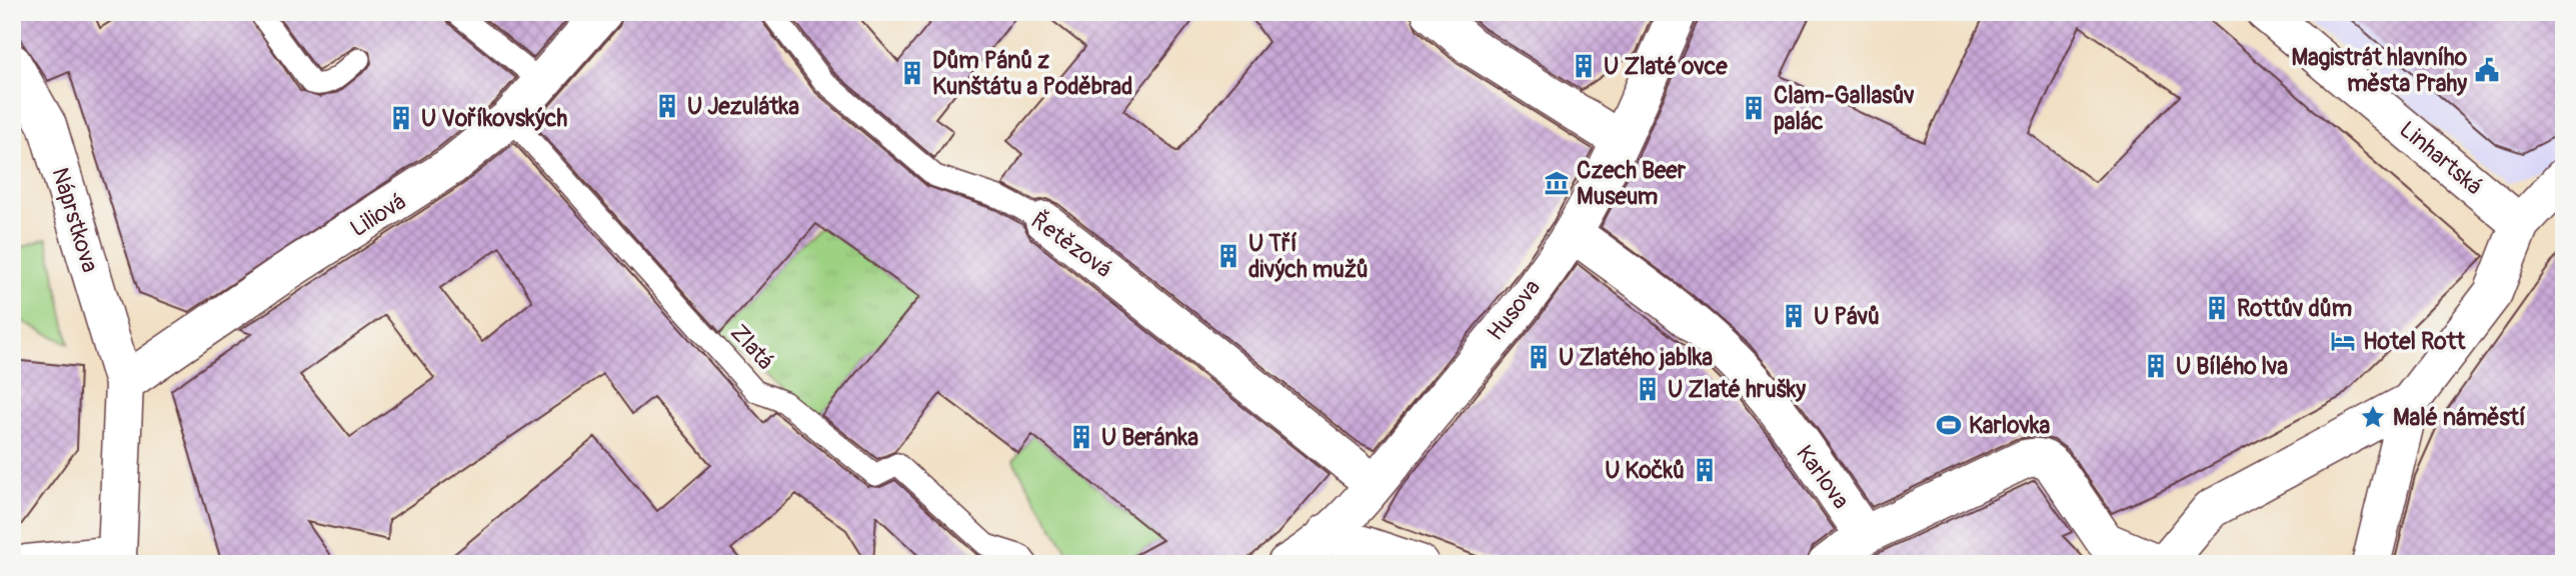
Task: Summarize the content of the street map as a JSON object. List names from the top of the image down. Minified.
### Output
{"streets":{"street":["Linhartská","Liliová","Náprstkova","Řetězová","Husova","Karlova"],"lane":["Zlatá"]},"crossings":[["Liliová","Náprstkova"],["Liliová","Zlatá"],["Řetězová","Husova"],["Husova","Karlova"]],"places":{"building":["U Zlaté ovce","Dům Pánů z Kunštátu a Poděbrad","U Jezulátka","Clam-Gallasův palác","U Voříkovských","U Tří divých mužů","Rottův dům","U Pávů","U Zlatého jablka","U Bílého lva","U Zlaté hrušky","U Beránka","U Kočků"],"public building":["Magistrát hlavního města Prahy"],"museum":["Czech Beer Museum"],"hotel":["Hotel Rott"],"place":["Malé náměstí"],"sports":["Karlovka"]}}
